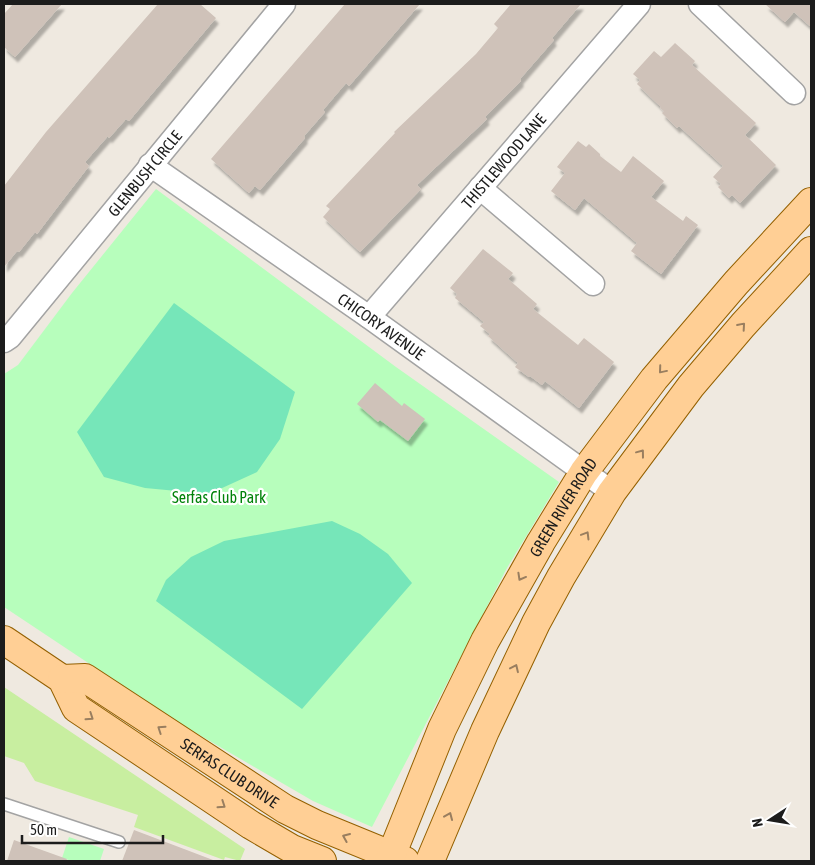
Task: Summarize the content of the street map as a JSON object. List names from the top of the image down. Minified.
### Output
{"streets":{"main road":["GREEN RIVER ROAD","SERFAS CLUB DRIVE"],"street":["THISTLEWOOD LANE","GLENBUSH CIRCLE","CHICORY AVENUE"]},"crossings":[["THISTLEWOOD LANE","CHICORY AVENUE"],["GLENBUSH CIRCLE","CHICORY AVENUE"],["CHICORY AVENUE","GREEN RIVER ROAD"],["GREEN RIVER ROAD","SERFAS CLUB DRIVE"]],"parks":["Serfas Club Park"],"scale_bar":"50 m","north":"left"}
